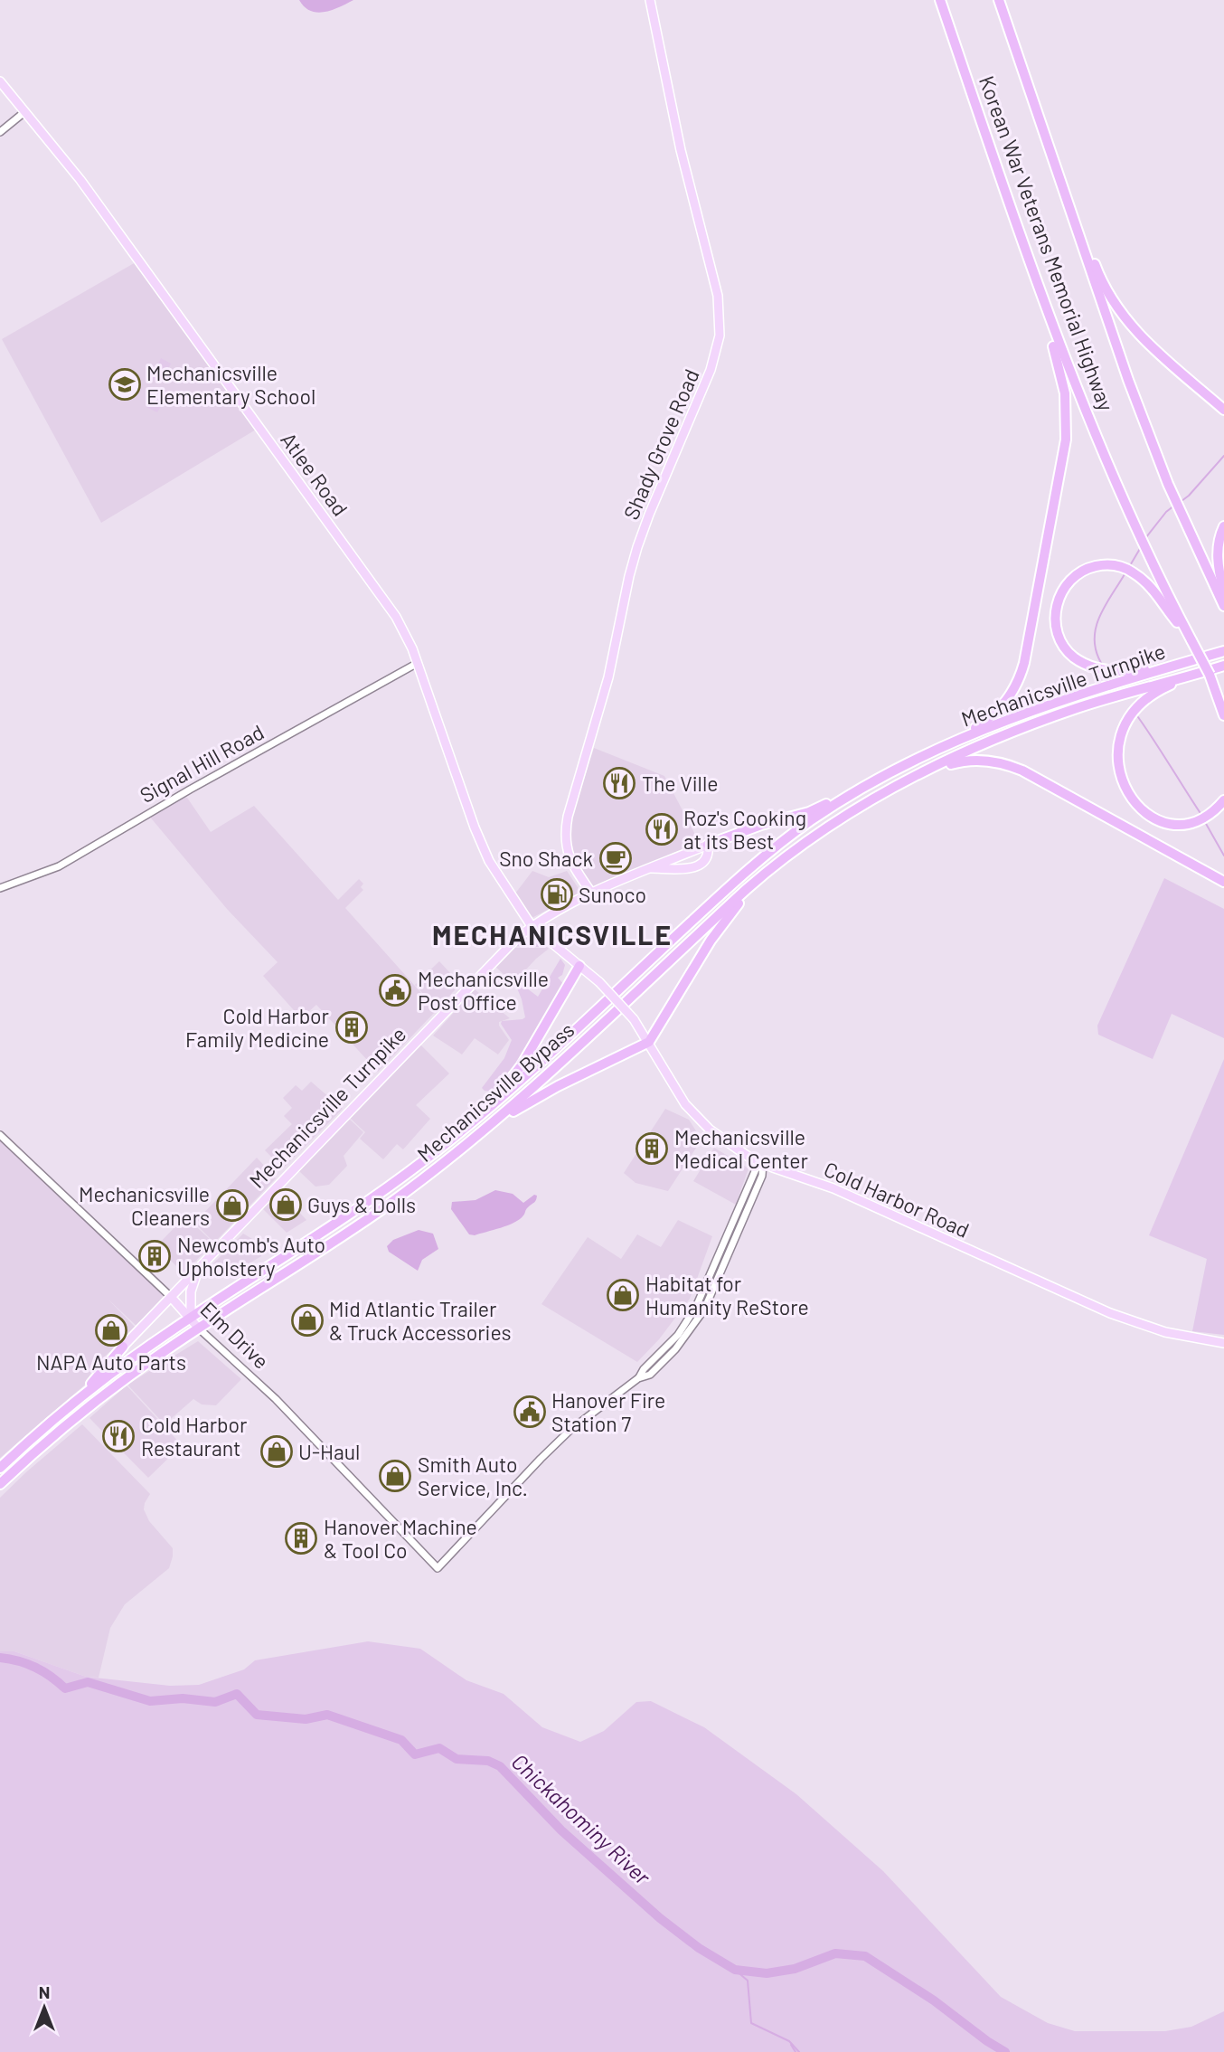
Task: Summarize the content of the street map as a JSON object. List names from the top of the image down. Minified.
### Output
{"streets":{"highway":["Korean War Veterans Memorial Highway","Mechanicsville Turnpike","Mechanicsville Bypass"],"main road":["Shady Grove Road","Atlee Road","Cold Harbor Road","Elm Drive"],"street":["Signal Hill Road"]},"crossings":[["Korean War Veterans Memorial Highway","Mechanicsville Turnpike"],["Shady Grove Road","Mechanicsville Turnpike"],["Atlee Road","Mechanicsville Turnpike"],["Atlee Road","Signal Hill Road"],["Atlee Road","Cold Harbor Road"],["Mechanicsville Turnpike","Mechanicsville Bypass"],["Mechanicsville Turnpike","Cold Harbor Road"],["Mechanicsville Turnpike","Elm Drive"],["Mechanicsville Bypass","Elm Drive"],["Cold Harbor Road","Elm Drive"]],"districts":["MECHANICSVILLE"],"water":["Chickahominy River"],"places":{"school or university":["Mechanicsville Elementary School"],"restaurant":["The Ville","Roz's Cooking at its Best","Cold Harbor Restaurant"],"cafe":["Sno Shack"],"fuel station":["Sunoco"],"public building":["Mechanicsville Post Office","Hanover Fire Station 7"],"building":["Cold Harbor Family Medicine","Mechanicsville Medical Center","Newcomb's Auto Upholstery","Hanover Machine & Tool Co"],"shop":["Guys & Dolls","Mechanicsville Cleaners","Habitat for Humanity ReStore","Mid Atlantic Trailer & Truck Accessories","NAPA Auto Parts","U-Haul","Smith Auto Service, Inc."]},"north":"top"}
